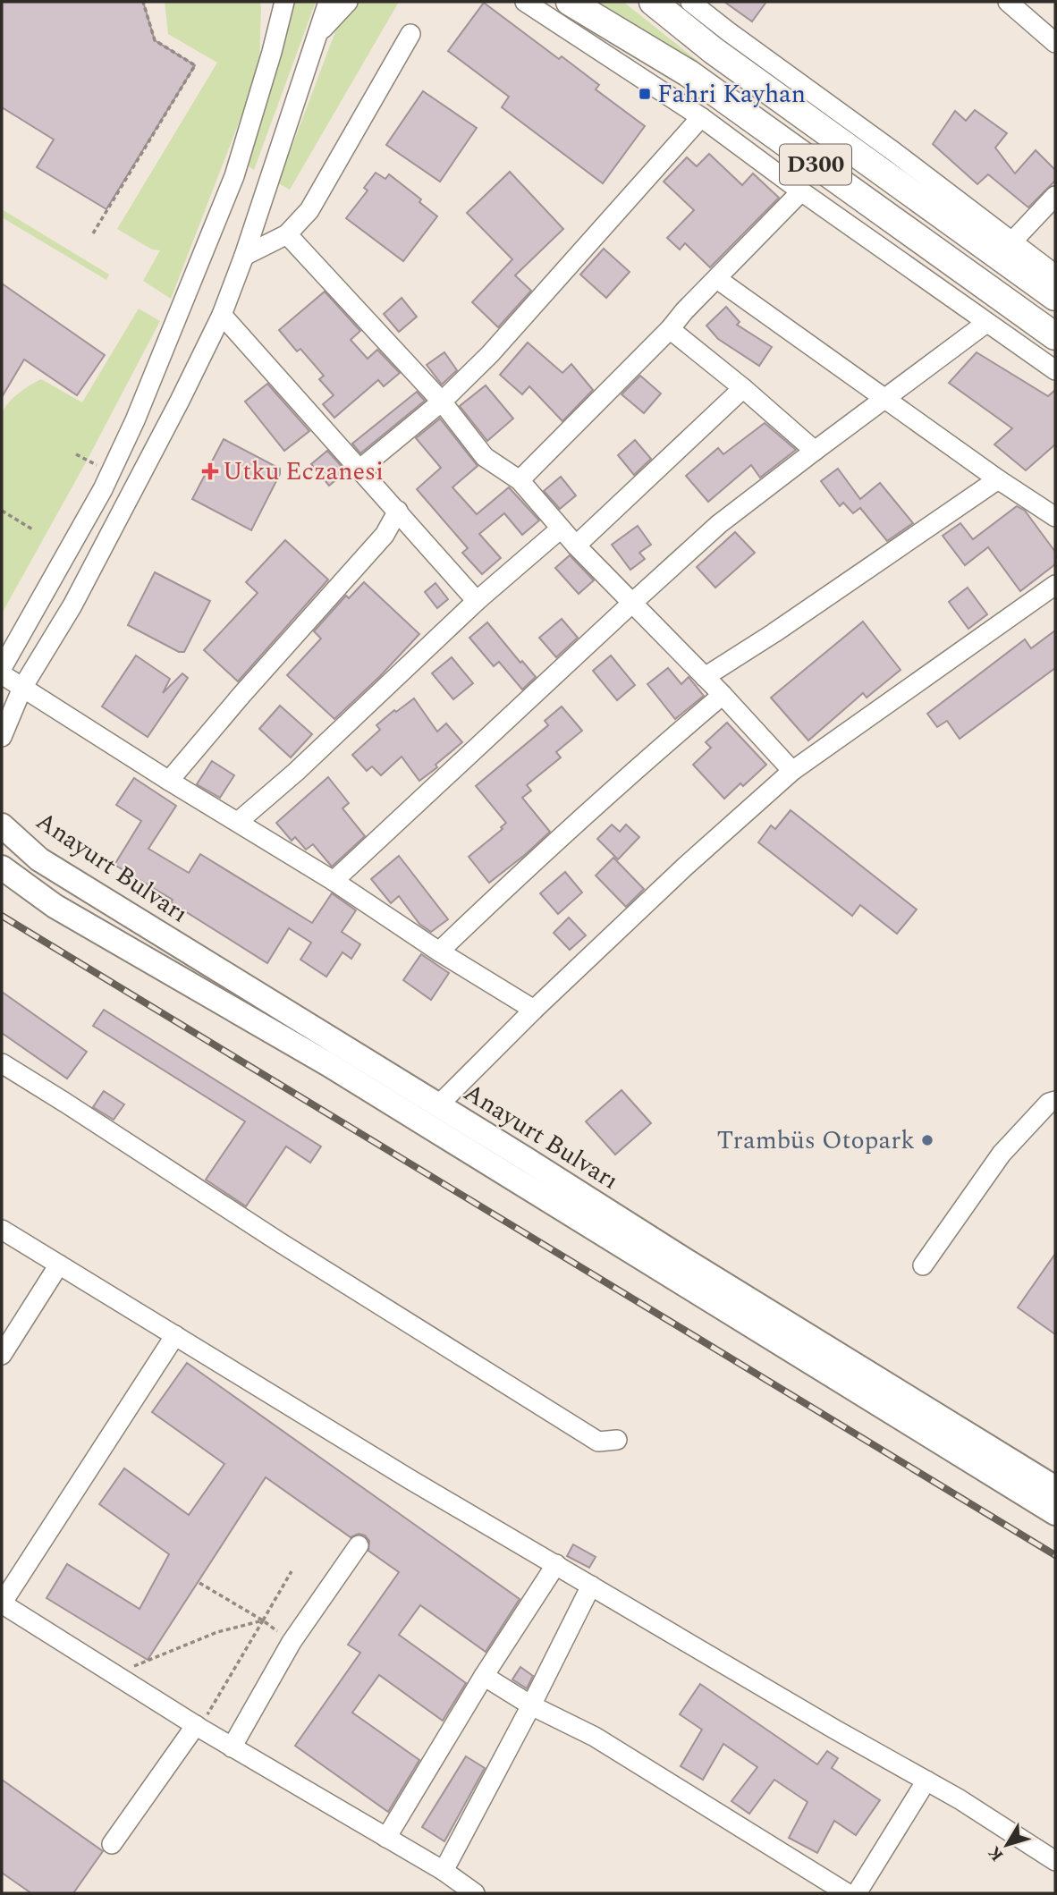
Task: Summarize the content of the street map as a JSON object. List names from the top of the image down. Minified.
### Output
{"streets":{"highway":["D300"],"main road":["Anayurt Bulvarı"]},"places":{"transit":["Fahri Kayhan"],"health":["Utku Eczanesi"],"other":["Trambüs Otopark"]},"north":"bottom left"}
